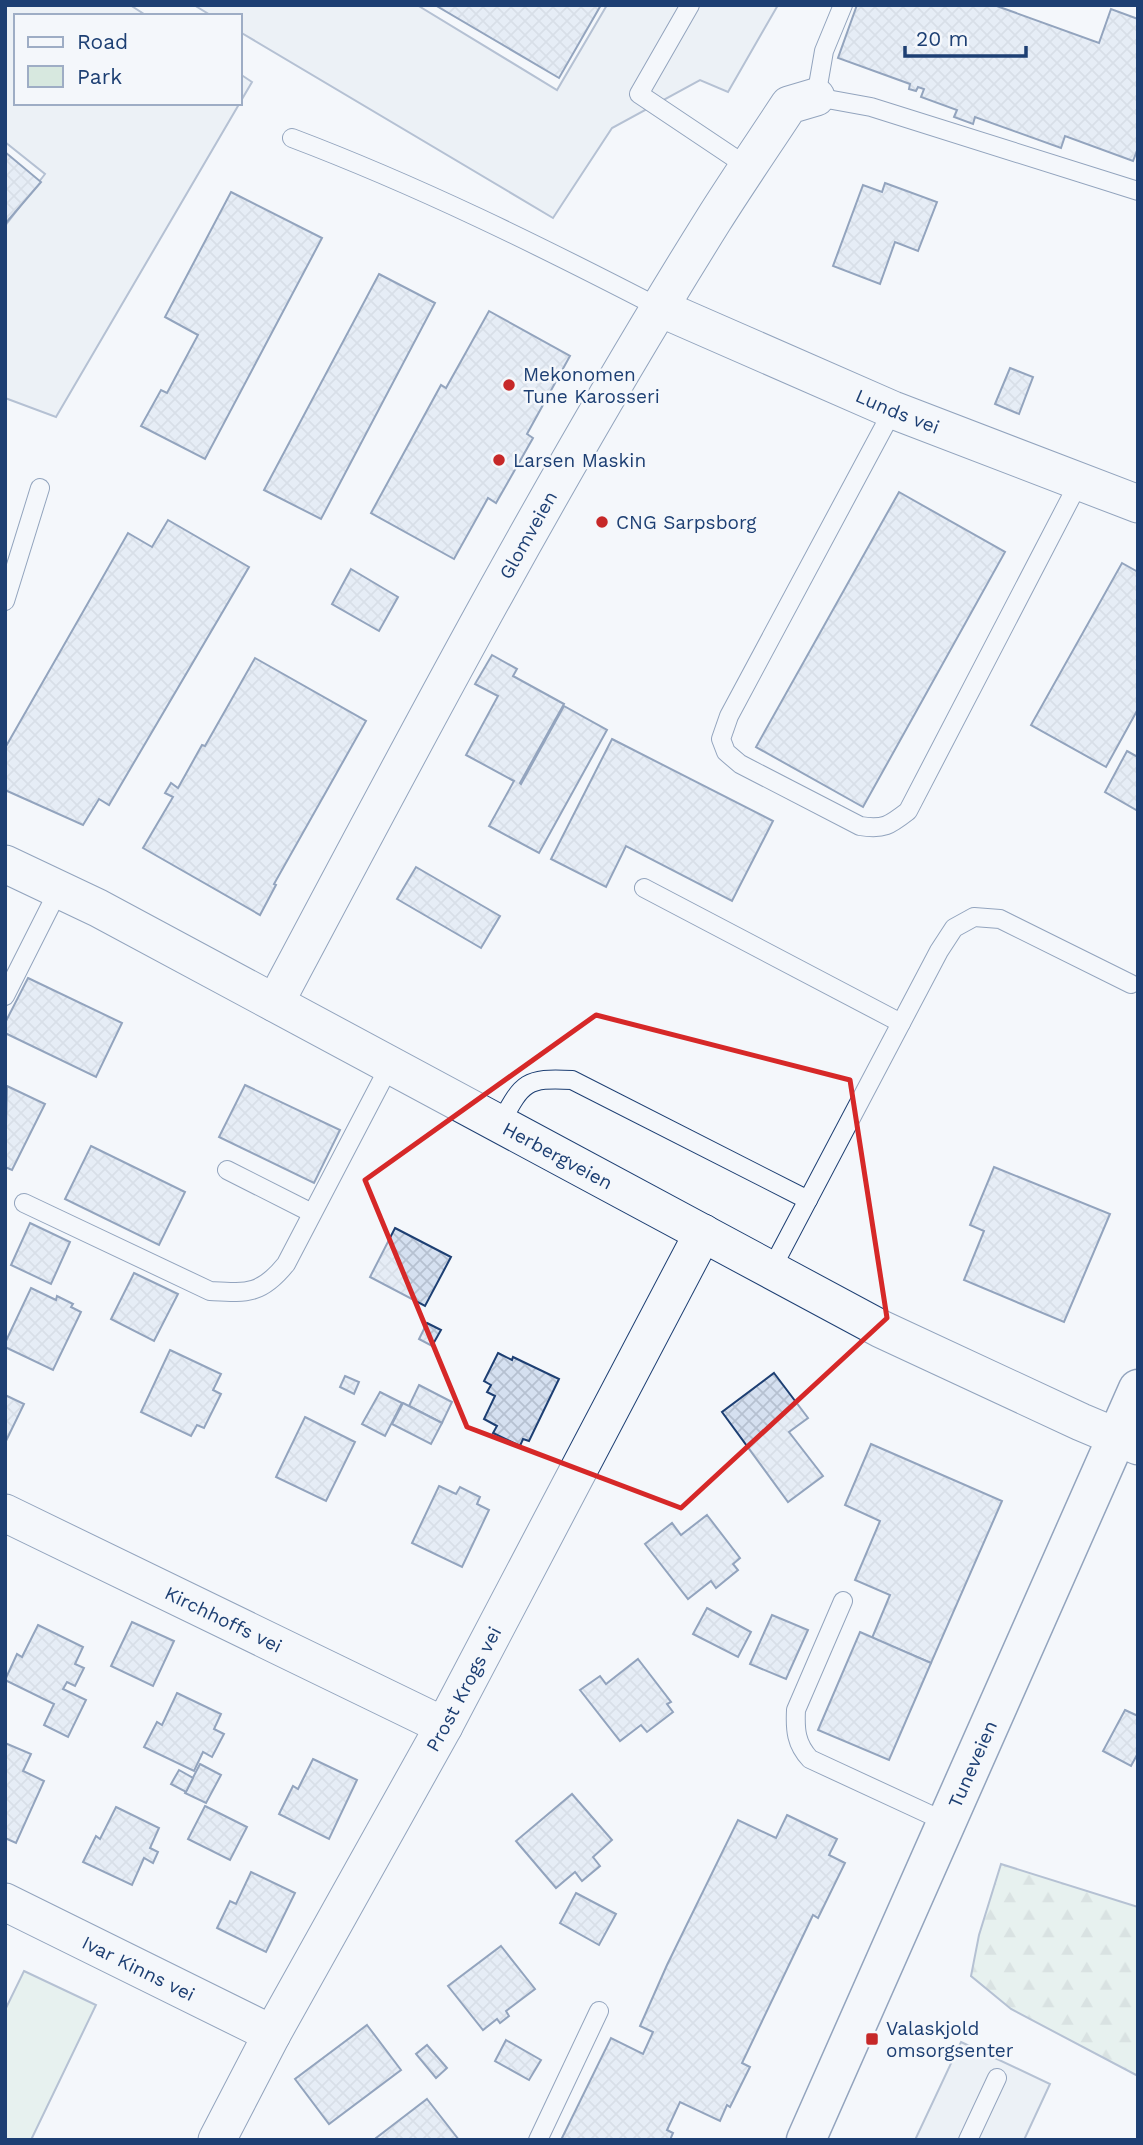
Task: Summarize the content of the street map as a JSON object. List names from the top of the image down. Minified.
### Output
{"streets":{"main road":["Tuneveien"],"street":["Lunds vei","Glomveien","Herbergveien","Kirchhoffs vei","Prost Krogs vei","Ivar Kinns vei"]},"crossings":[["Lunds vei","Glomveien"],["Glomveien","Herbergveien"],["Herbergveien","Prost Krogs vei"],["Herbergveien","Tuneveien"],["Kirchhoffs vei","Prost Krogs vei"],["Prost Krogs vei","Ivar Kinns vei"]],"places":{"other":["Mekonomen Tune Karosseri","Larsen Maskin","CNG Sarpsborg"],"transit":["Valaskjold omsorgsenter"]},"legend":["Road","Park"],"scale_bar":"20 m"}
